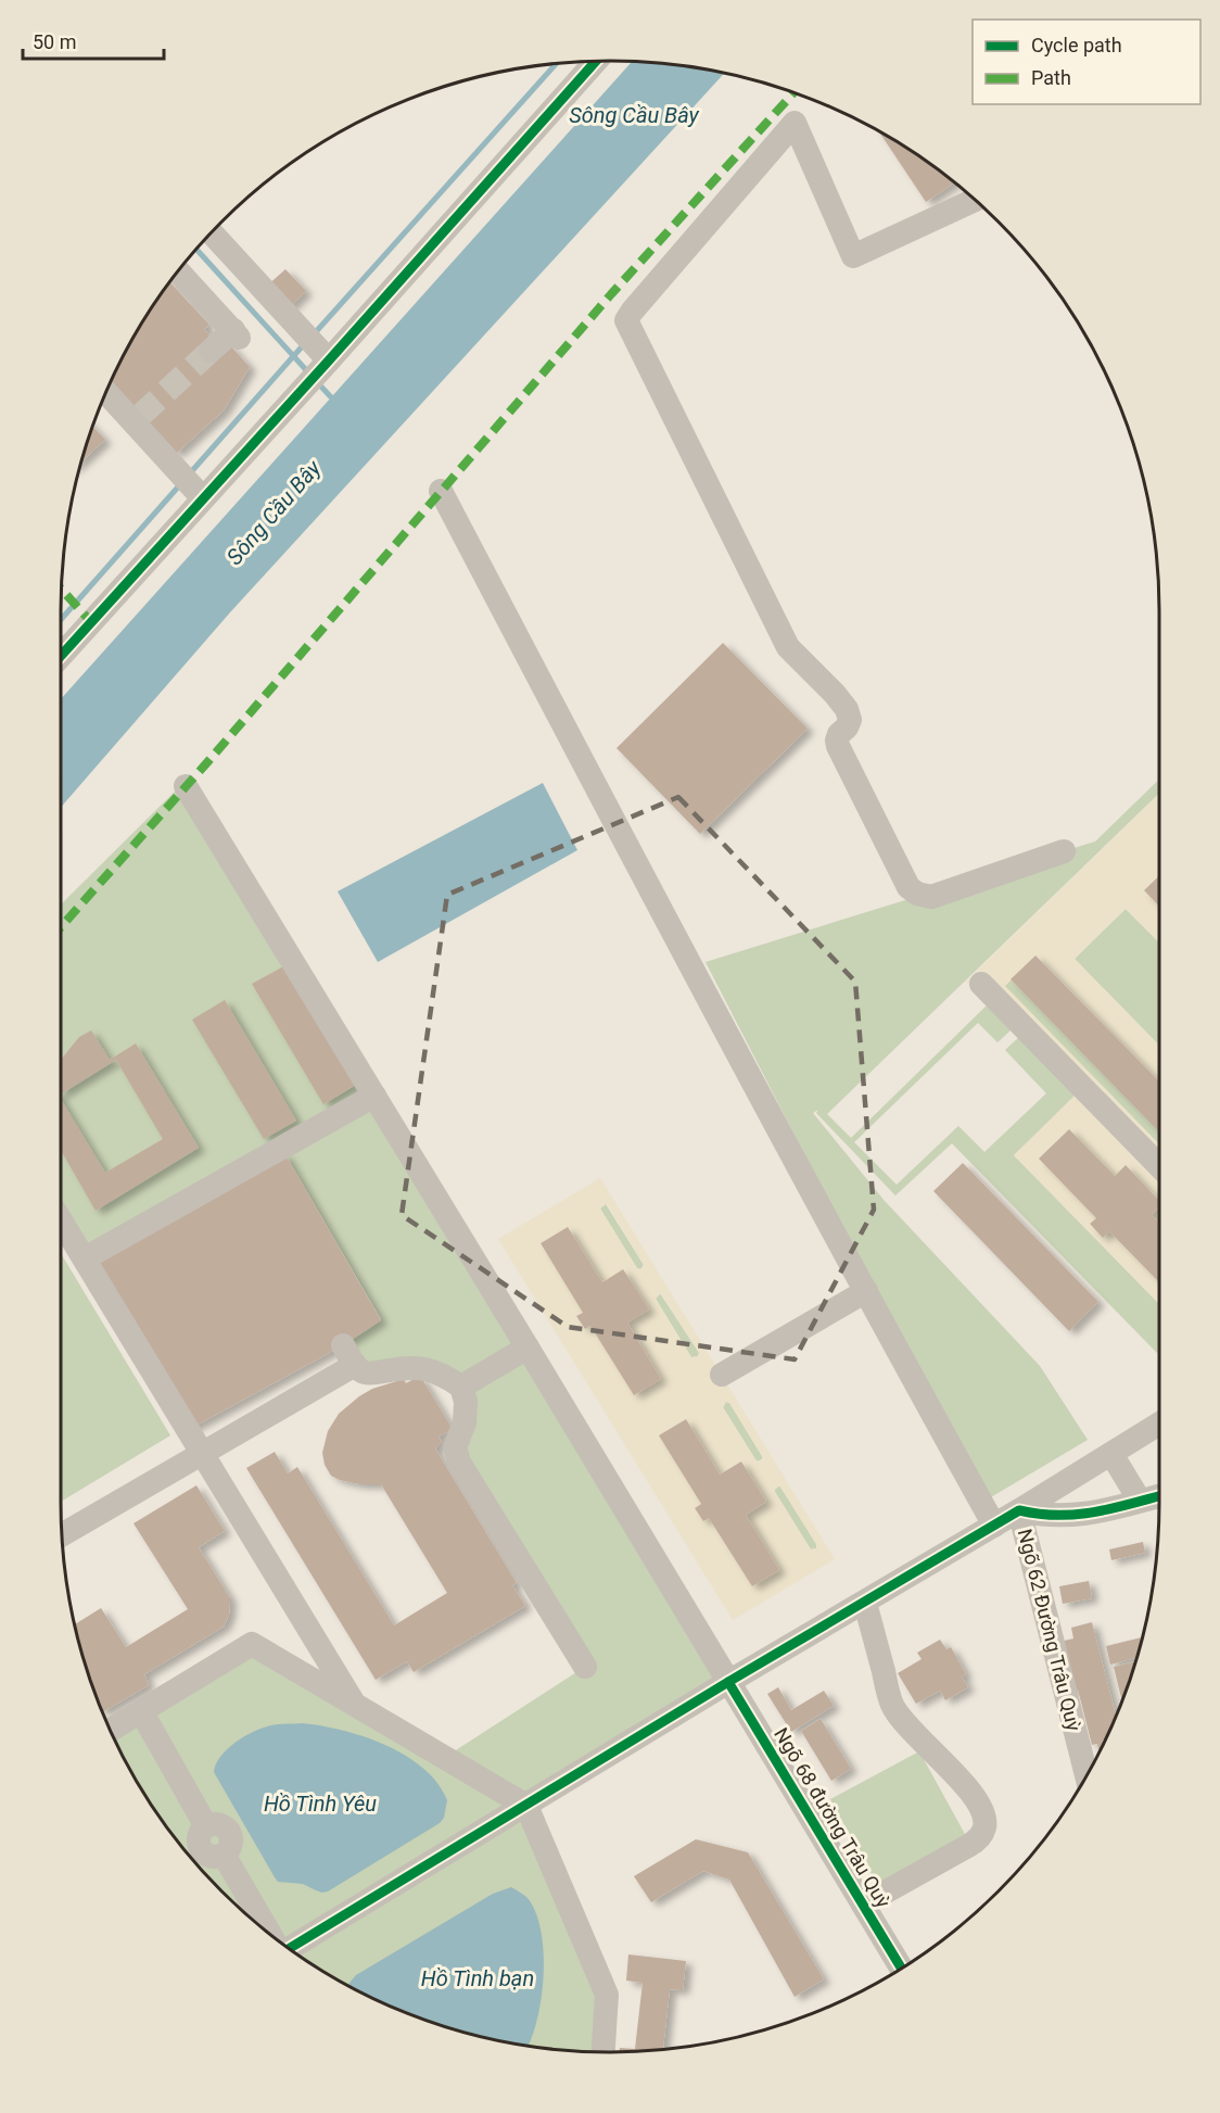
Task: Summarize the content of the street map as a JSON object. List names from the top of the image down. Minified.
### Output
{"streets":{"street":["Ngõ 62 Đường Trâu Quỳ","Ngõ 68 đường Trâu Quỳ"]},"water":["Sông Cầu Bây","Hồ Tình Yêu","Hồ Tình bạn"],"legend":["Cycle path","Path"],"scale_bar":"50 m"}
